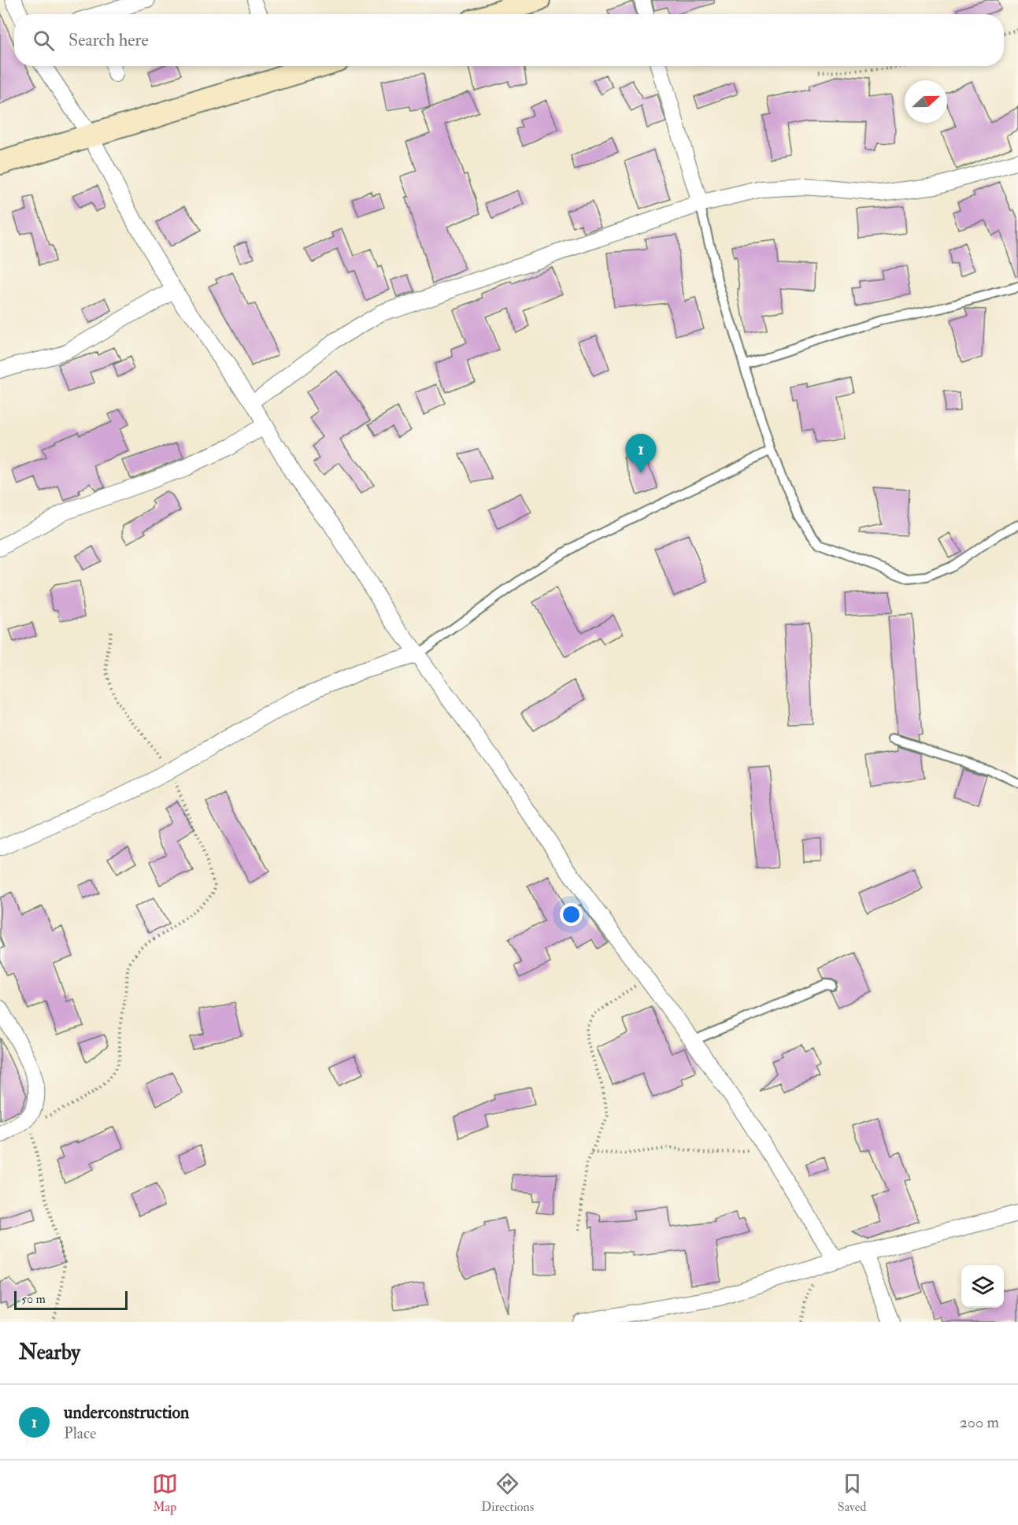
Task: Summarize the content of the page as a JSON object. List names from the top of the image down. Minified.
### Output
{"scale_bar":"50 m","north":"right","page":{"search":"Search here","pins":"1","scale":"50 m","heading":"Nearby","list":[{"mark":"1","name":"underconstruction","note":"Place","value":"200 m"}],"nav":["Map","Directions","Saved"]}}
